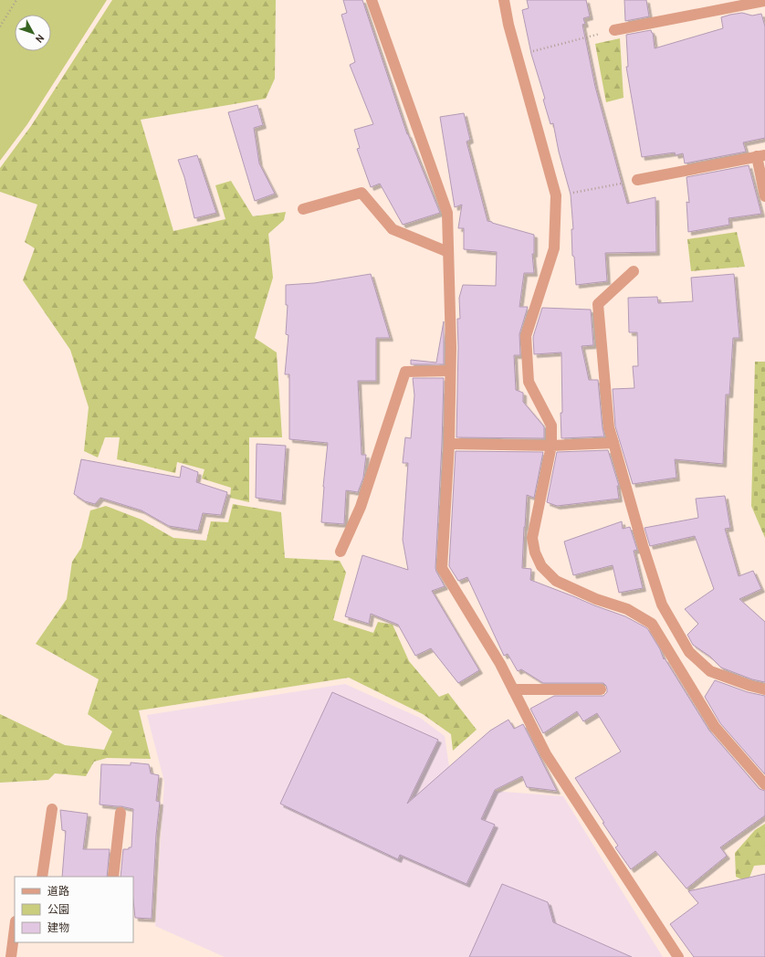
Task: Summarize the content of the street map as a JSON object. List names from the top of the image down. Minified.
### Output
{"legend":["道路","公園","建物"],"north":"bottom right"}
